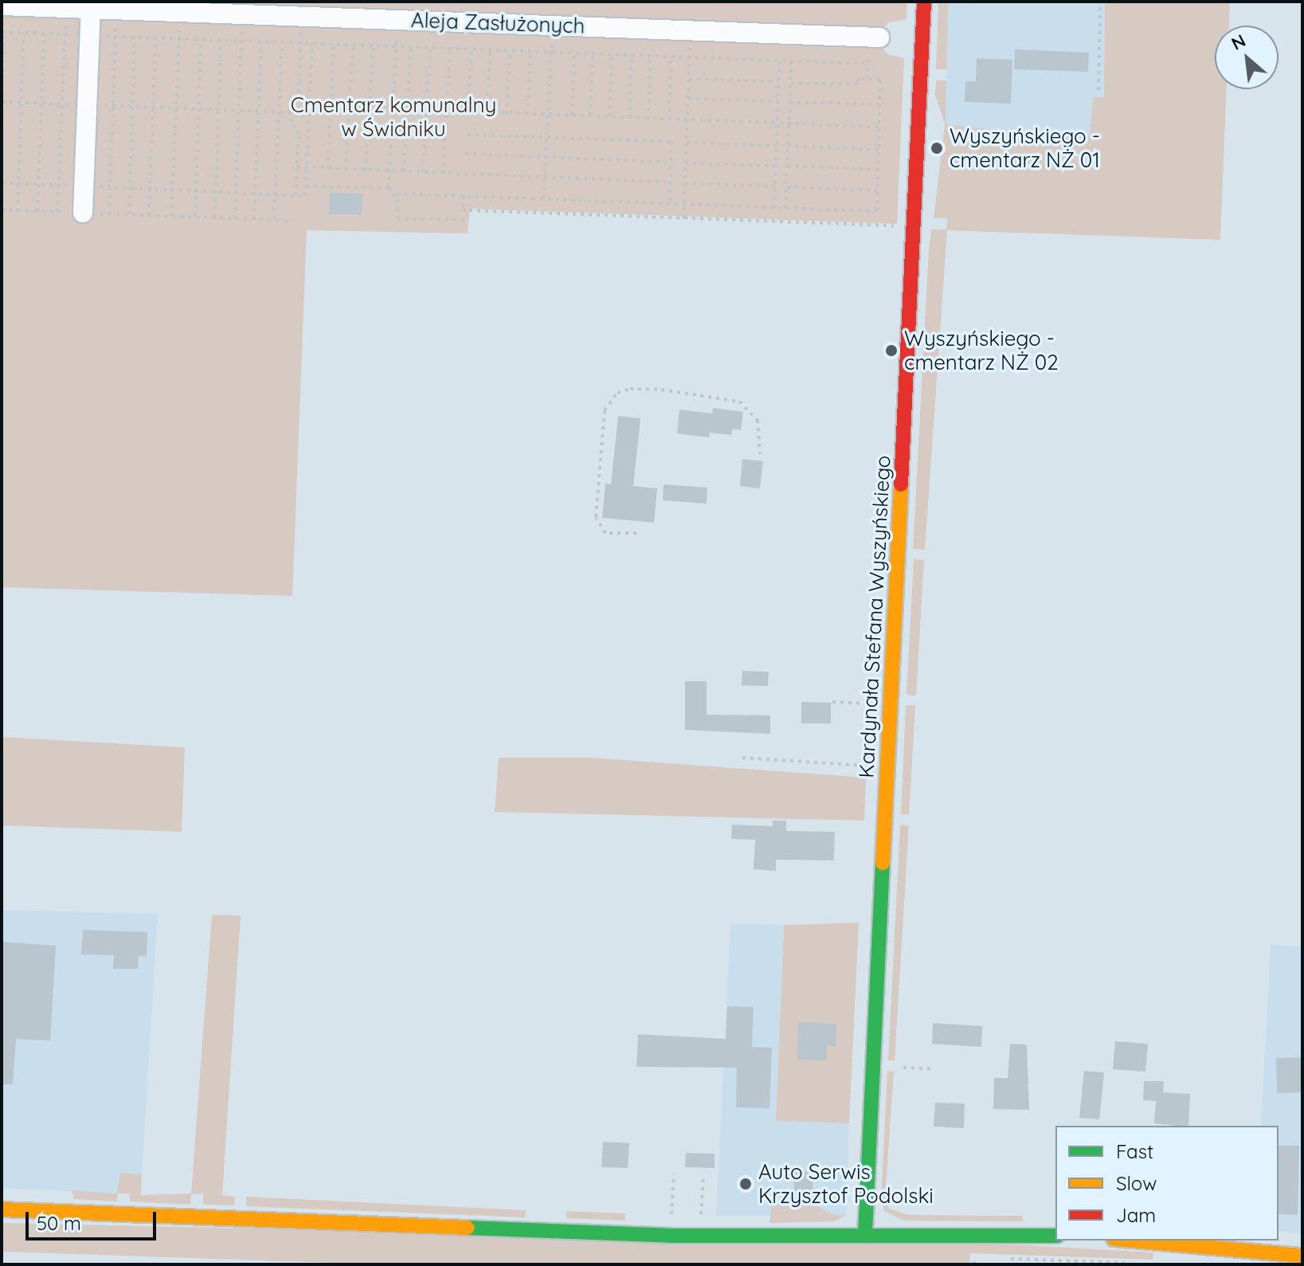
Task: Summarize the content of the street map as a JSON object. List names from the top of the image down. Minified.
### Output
{"streets":{"street":["Aleja Zasłużonych","Kardynała Stefana Wyszyńskiego"]},"parks":["Cmentarz komunalny w Świdniku"],"places":["Wyszyńskiego - cmentarz NŻ 01","Wyszyńskiego - cmentarz NŻ 02","Auto Serwis Krzysztof Podolski"],"legend":["Fast","Slow","Jam"],"scale_bar":"50 m","north":"top left"}
